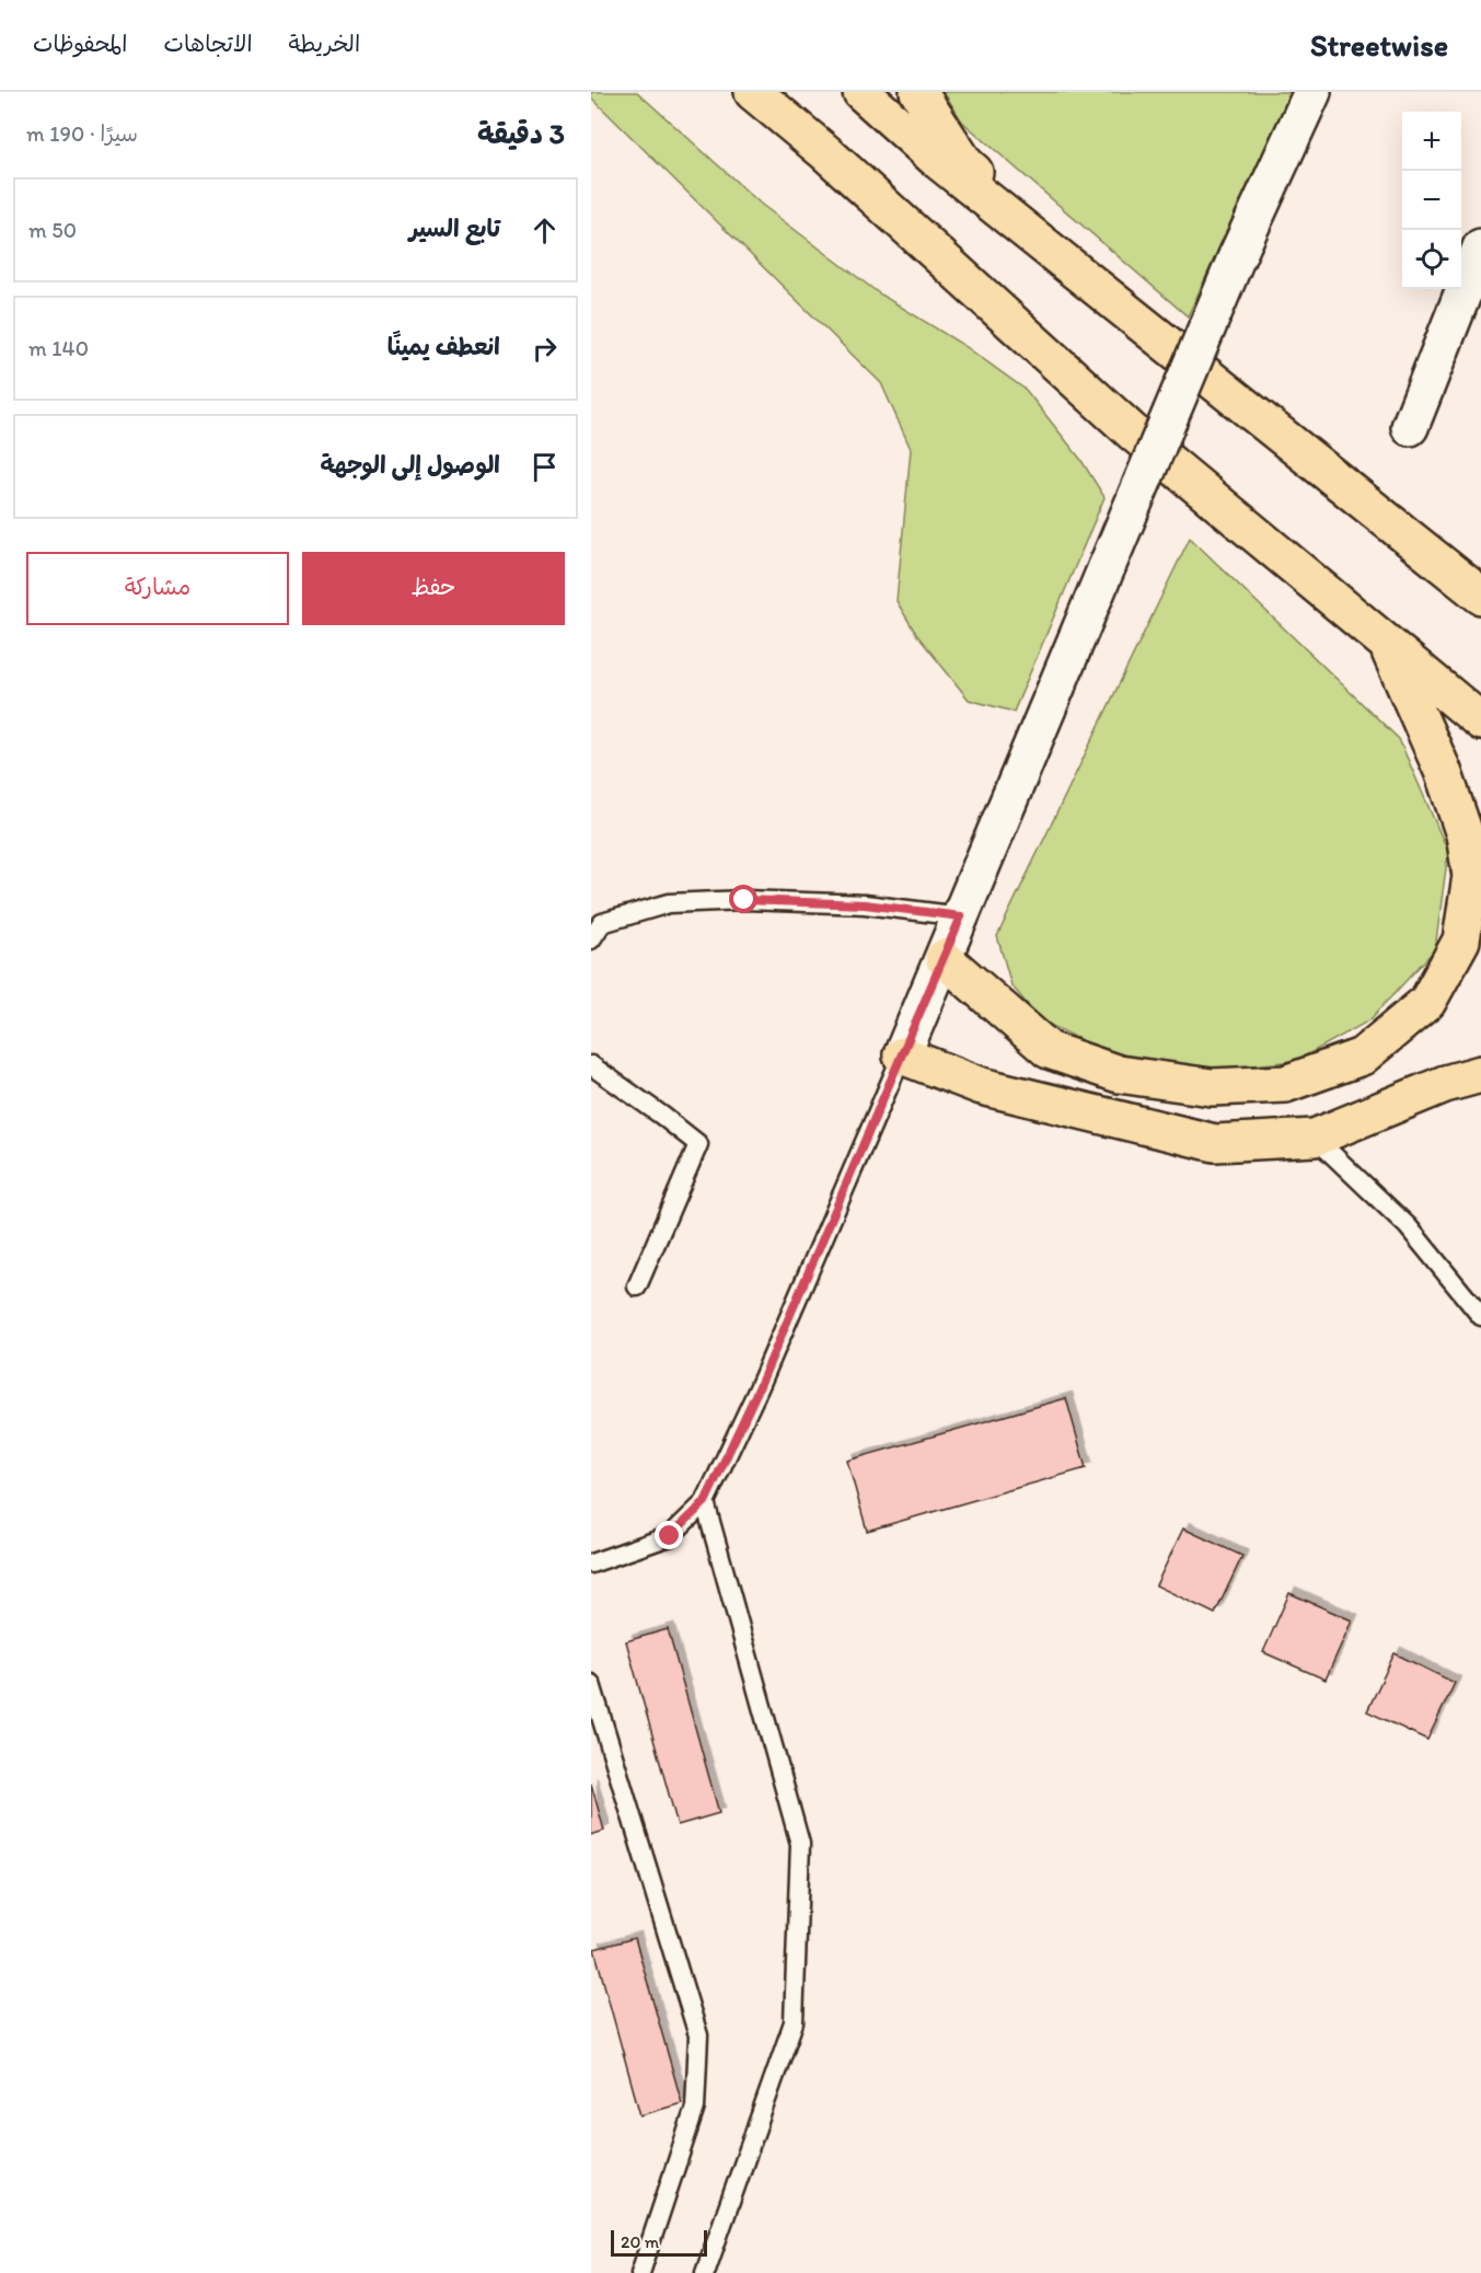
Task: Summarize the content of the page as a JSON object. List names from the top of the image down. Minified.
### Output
{"scale_bar":"20 m","page":{"header":"Streetwise","nav":["الخريطة","الاتجاهات","المحفوظات"],"heading":["3 دقيقة","سيرًا · 190 m"],"map_buttons":["+","−"],"list":[["تابع السير","50 m"],["انعطف يمينًا","140 m"],"الوصول إلى الوجهة"],"buttons":["حفظ","مشاركة"],"scale":"20 m"}}
